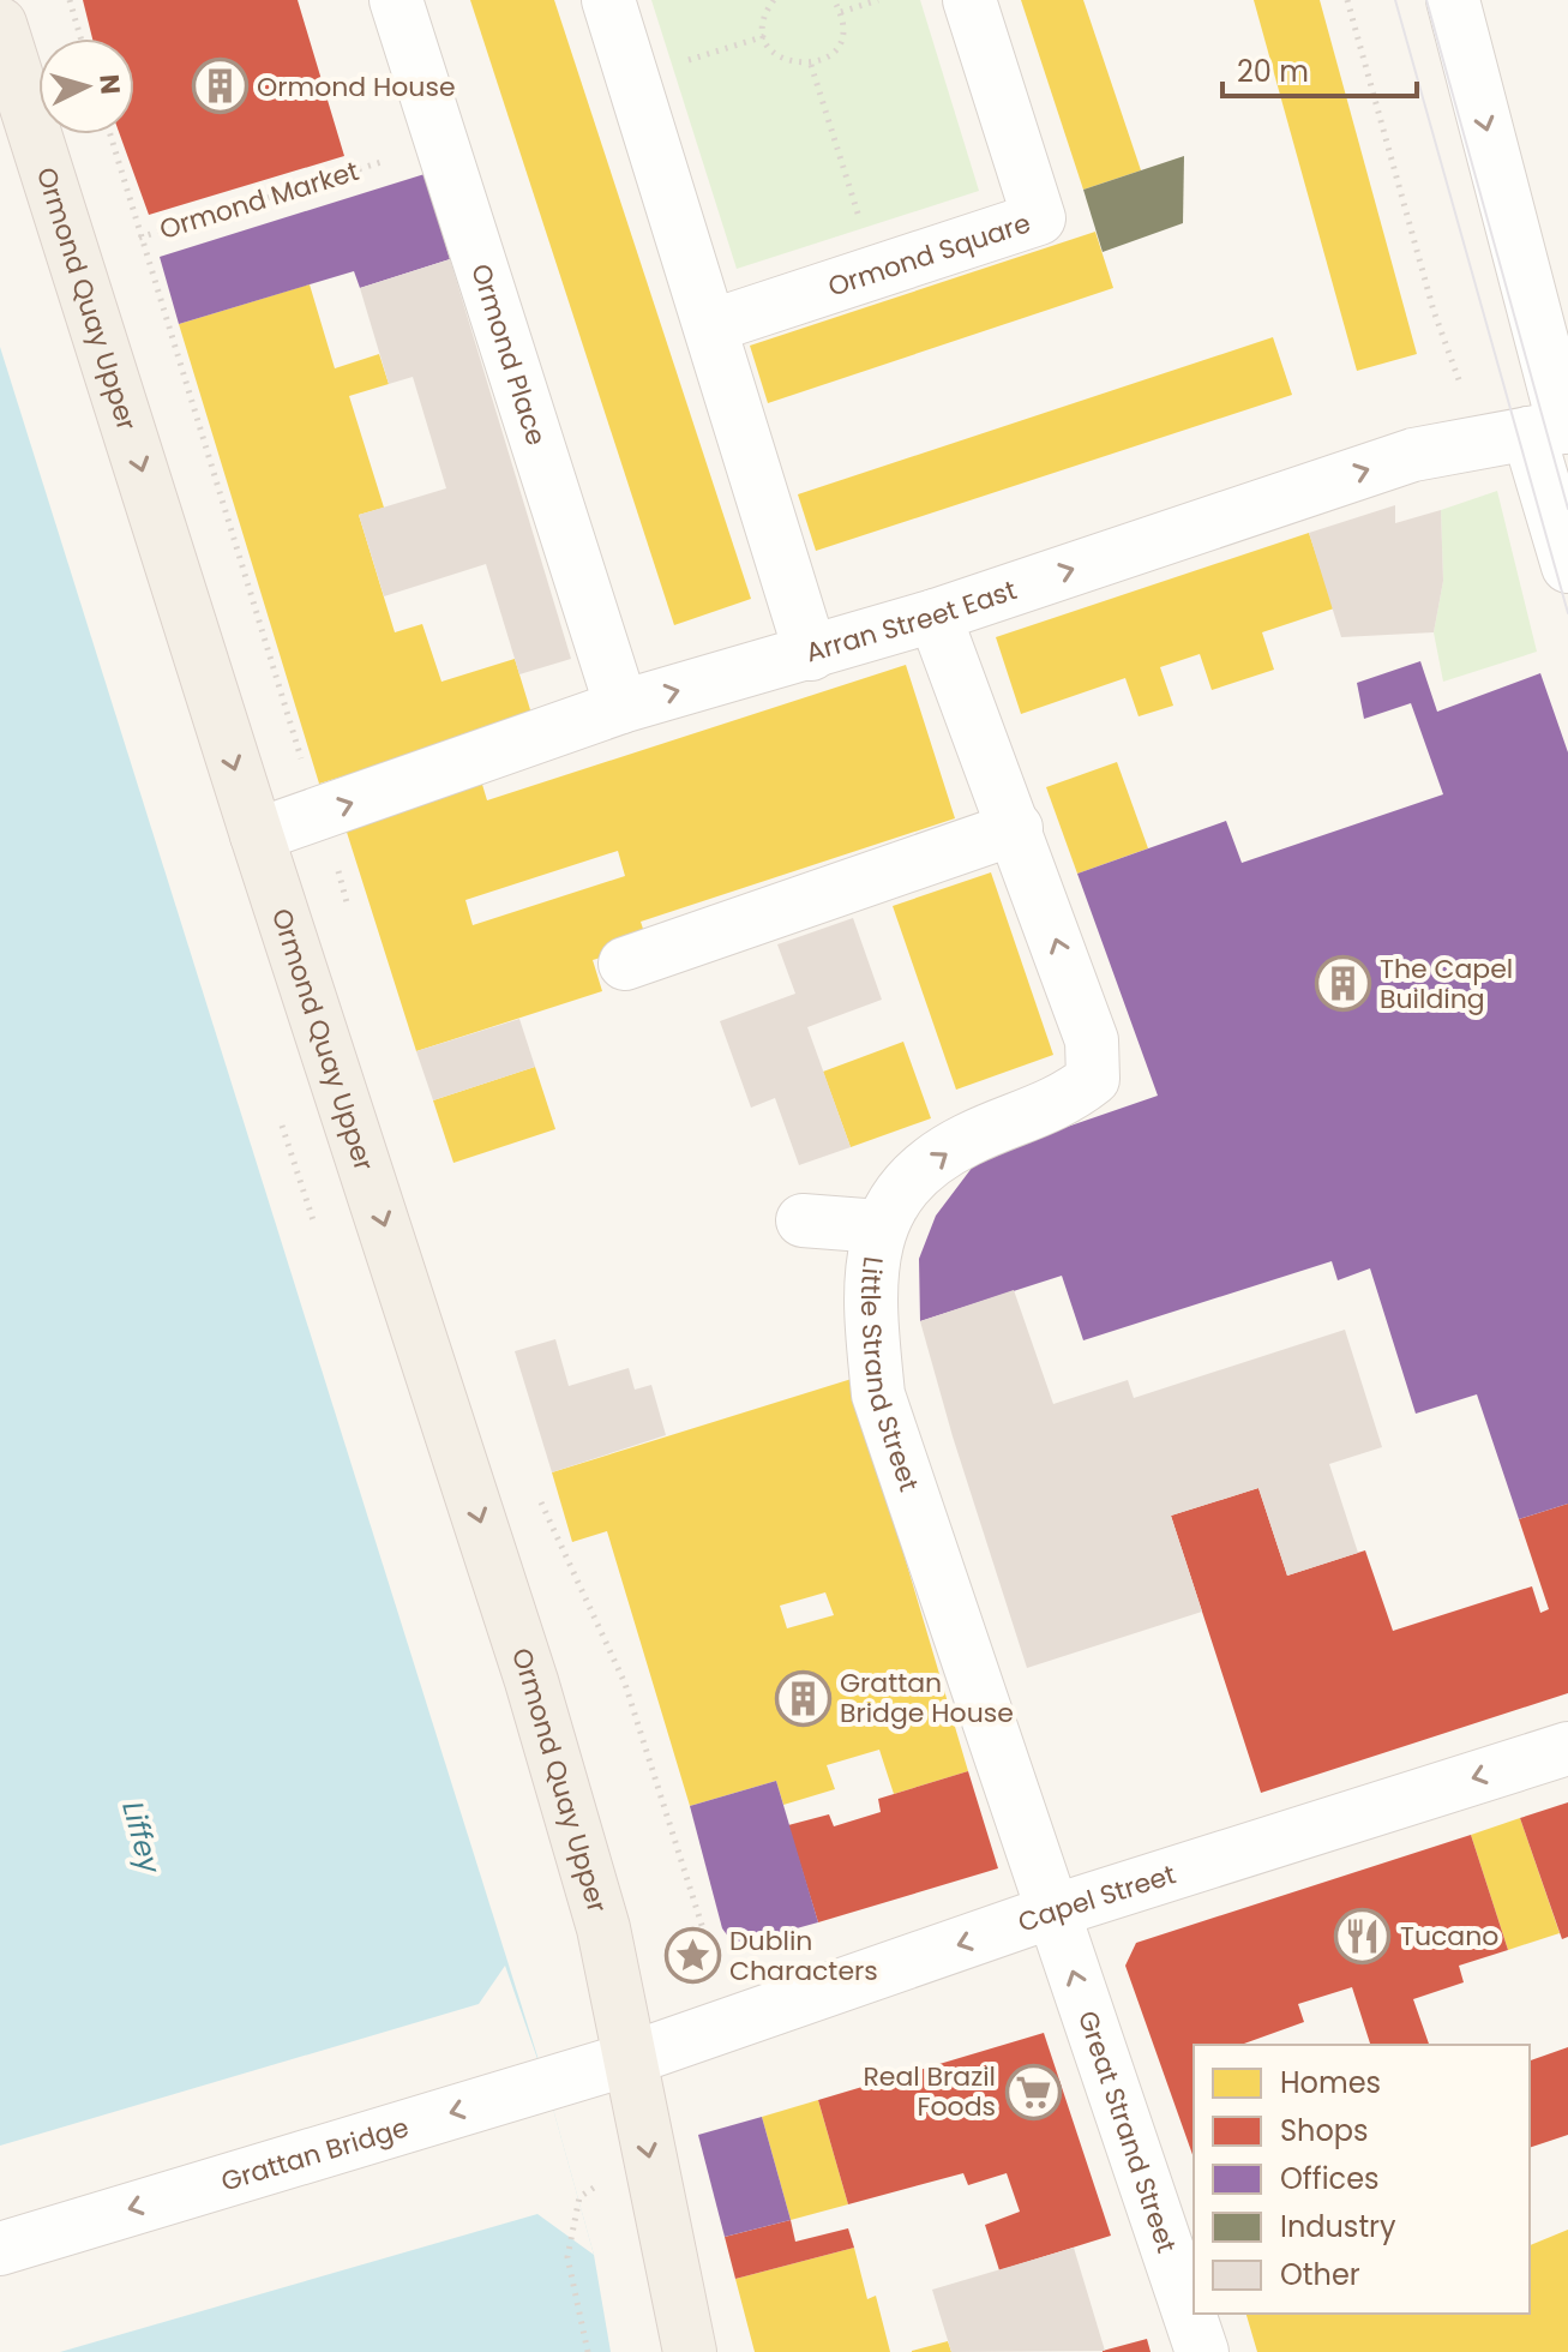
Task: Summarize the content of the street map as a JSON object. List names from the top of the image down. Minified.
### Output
{"streets":{"main road":["Ormond Quay Upper"],"street":["Ormond Square","Ormond Place","Arran Street East","Little Strand Street","Capel Street","Great Strand Street","Grattan Bridge"],"path":["Ormond Market"]},"crossings":[["Ormond Market","Ormond Quay Upper"],["Ormond Market","Ormond Place"],["Ormond Quay Upper","Arran Street East"],["Ormond Quay Upper","Capel Street"],["Ormond Quay Upper","Grattan Bridge"],["Ormond Place","Arran Street East"],["Arran Street East","Little Strand Street"],["Little Strand Street","Capel Street"],["Little Strand Street","Great Strand Street"],["Capel Street","Great Strand Street"],["Capel Street","Grattan Bridge"]],"one_way":["Ormond Quay Upper","Arran Street East","Capel Street","Great Strand Street","Grattan Bridge"],"water":["Liffey"],"places":{"building":["Ormond House","The Capel Building","Grattan Bridge House"],"restaurant":["Tucano"],"place":["Dublin Characters"],"supermarket":["Real Brazil Foods"]},"legend":["Homes","Shops","Offices","Industry","Other"],"scale_bar":"20 m","north":"right"}
